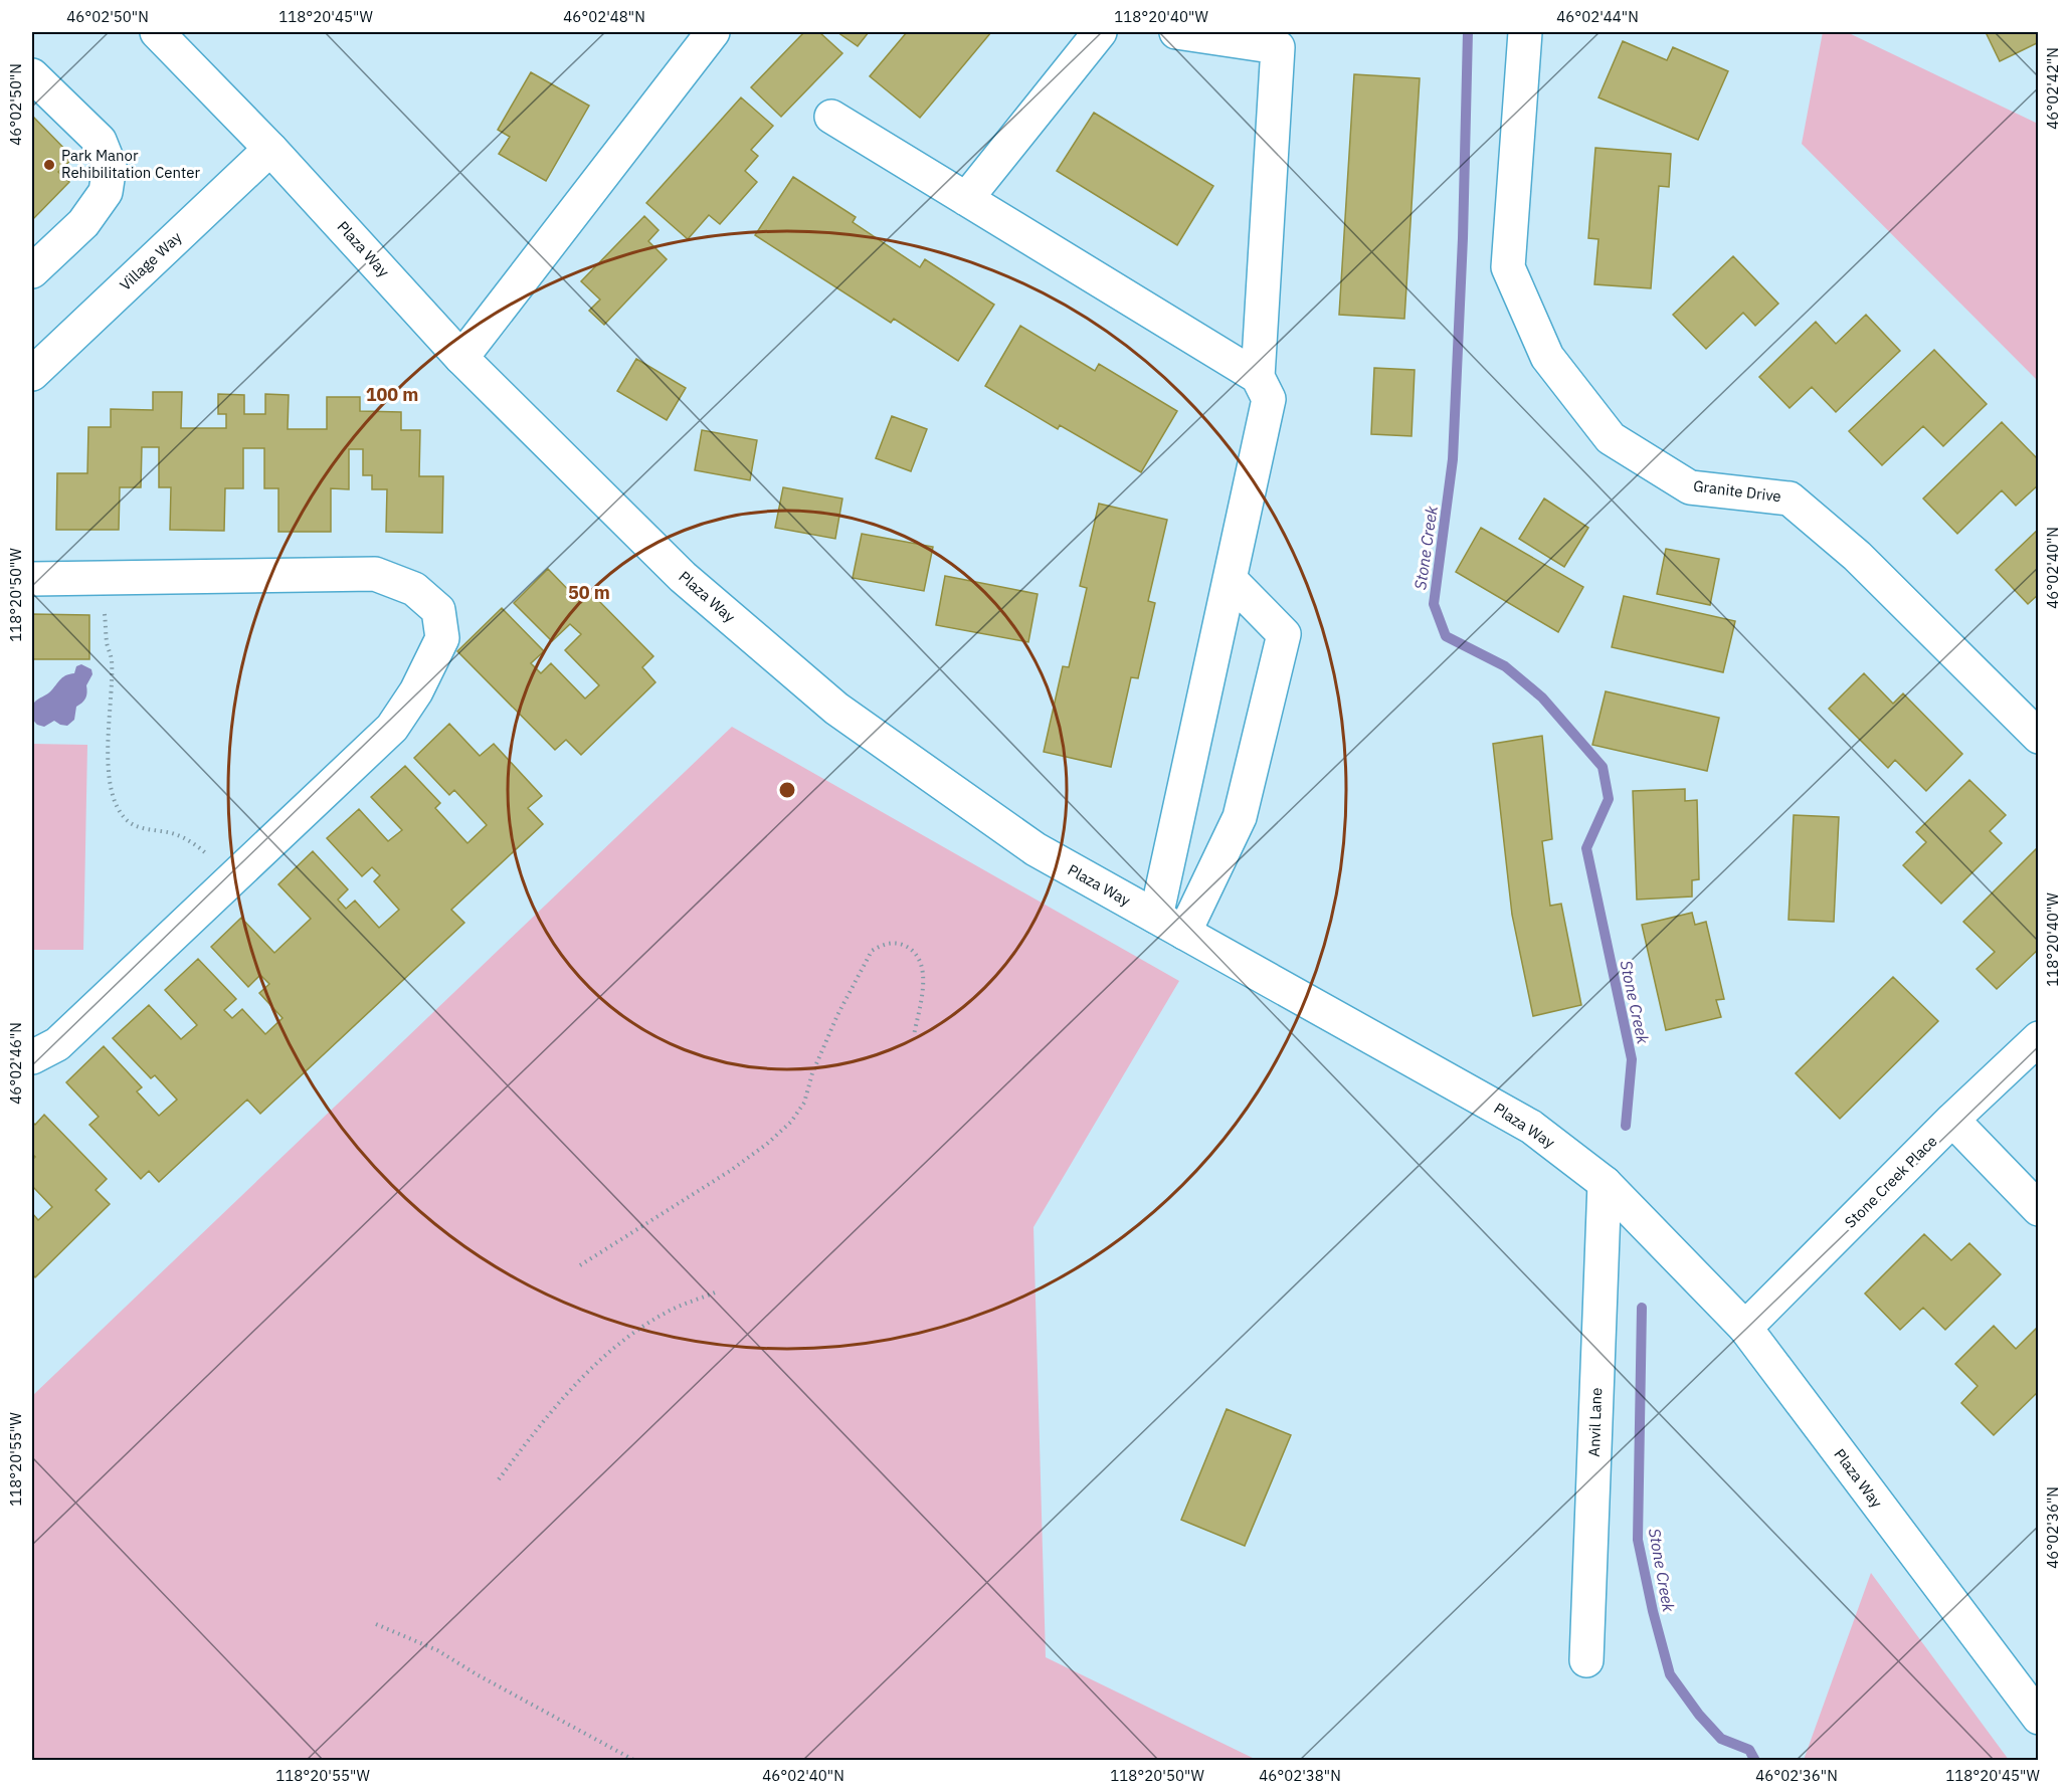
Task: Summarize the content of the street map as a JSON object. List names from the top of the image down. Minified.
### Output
{"streets":{"main road":["Plaza Way","Village Way","Granite Drive","Stone Creek Place","Anvil Lane"]},"crossings":[["Plaza Way","Village Way"],["Plaza Way","Stone Creek Place"],["Plaza Way","Anvil Lane"]],"water":["Stone Creek"],"places":["Park Manor Rehibilitation Center"],"coordinates":["46°02'50\"N","118°20'45\"W","46°02'48\"N","118°20'40\"W","46°02'44\"N","46°02'42\"N","46°02'40\"N","118°20'50\"W","46°02'46\"N","118°20'55\"W","46°02'36\"N","46°02'38\"N"],"rings":["100 m","50 m"]}
